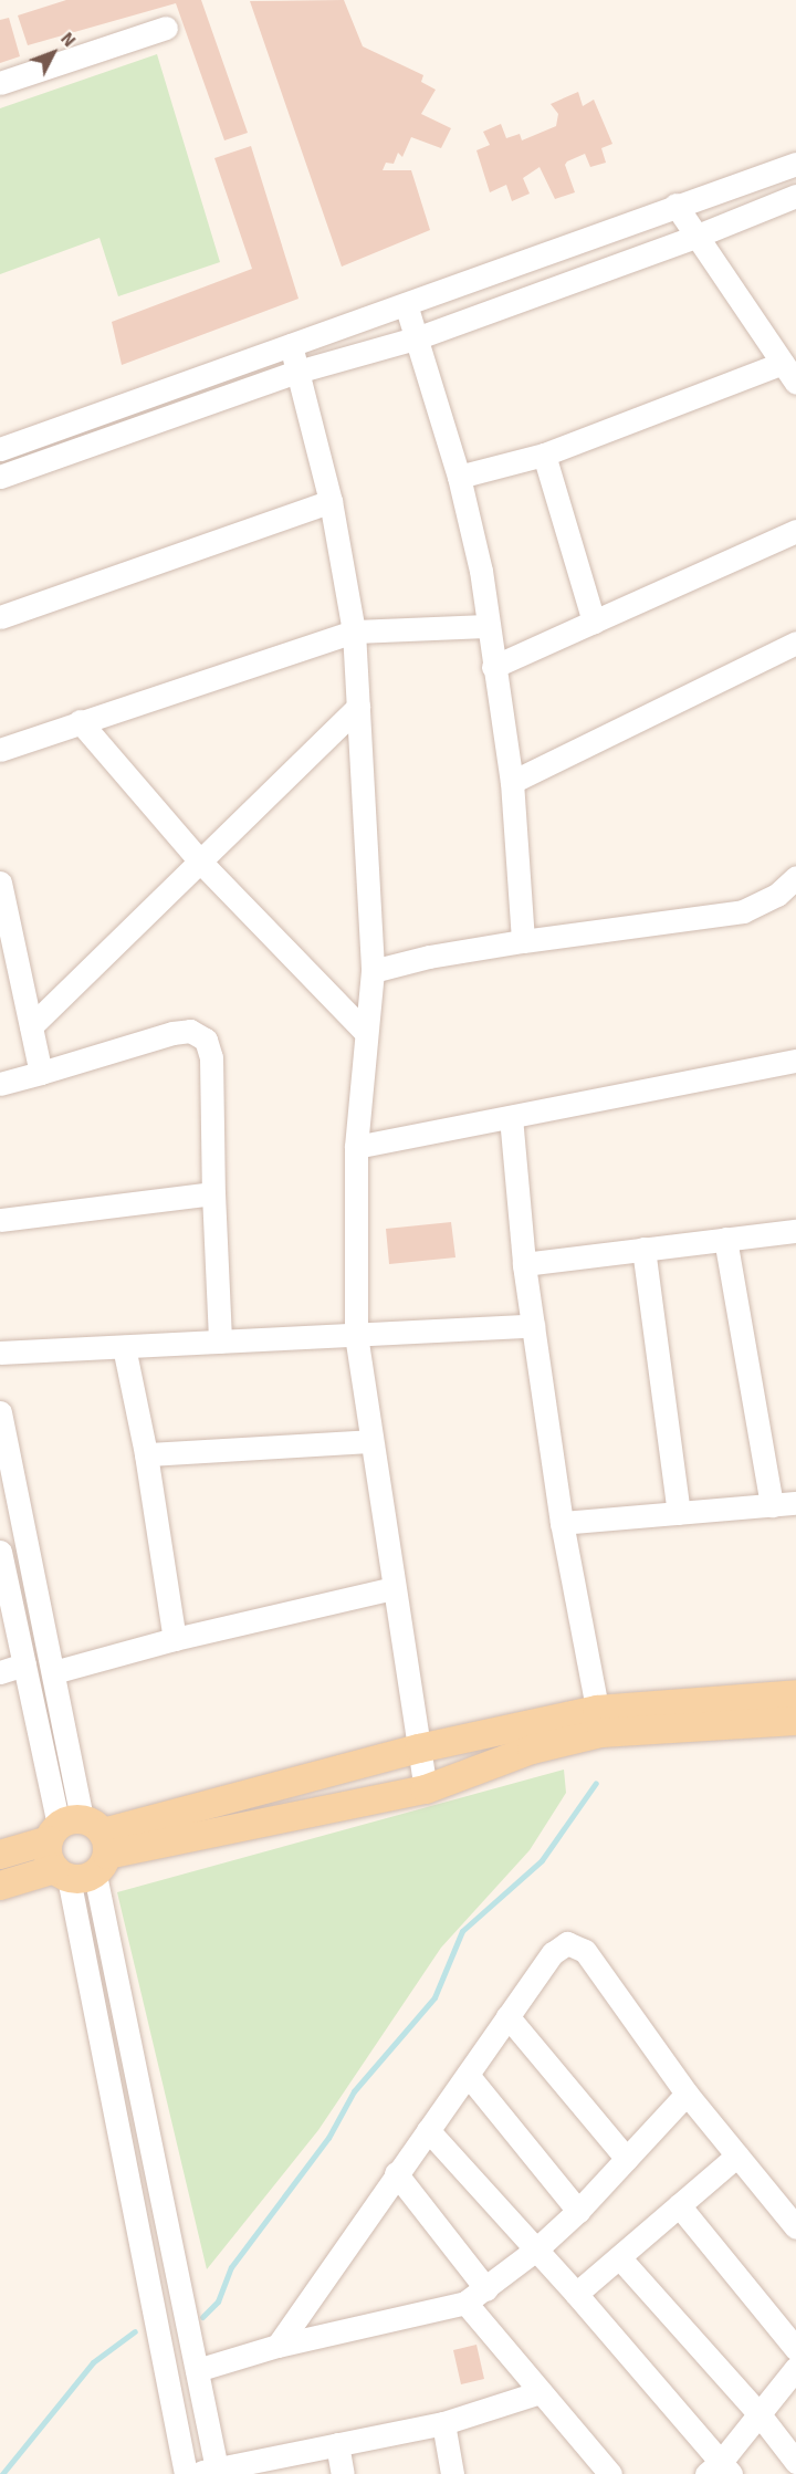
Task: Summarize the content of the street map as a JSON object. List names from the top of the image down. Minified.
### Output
{"north":"top right"}
